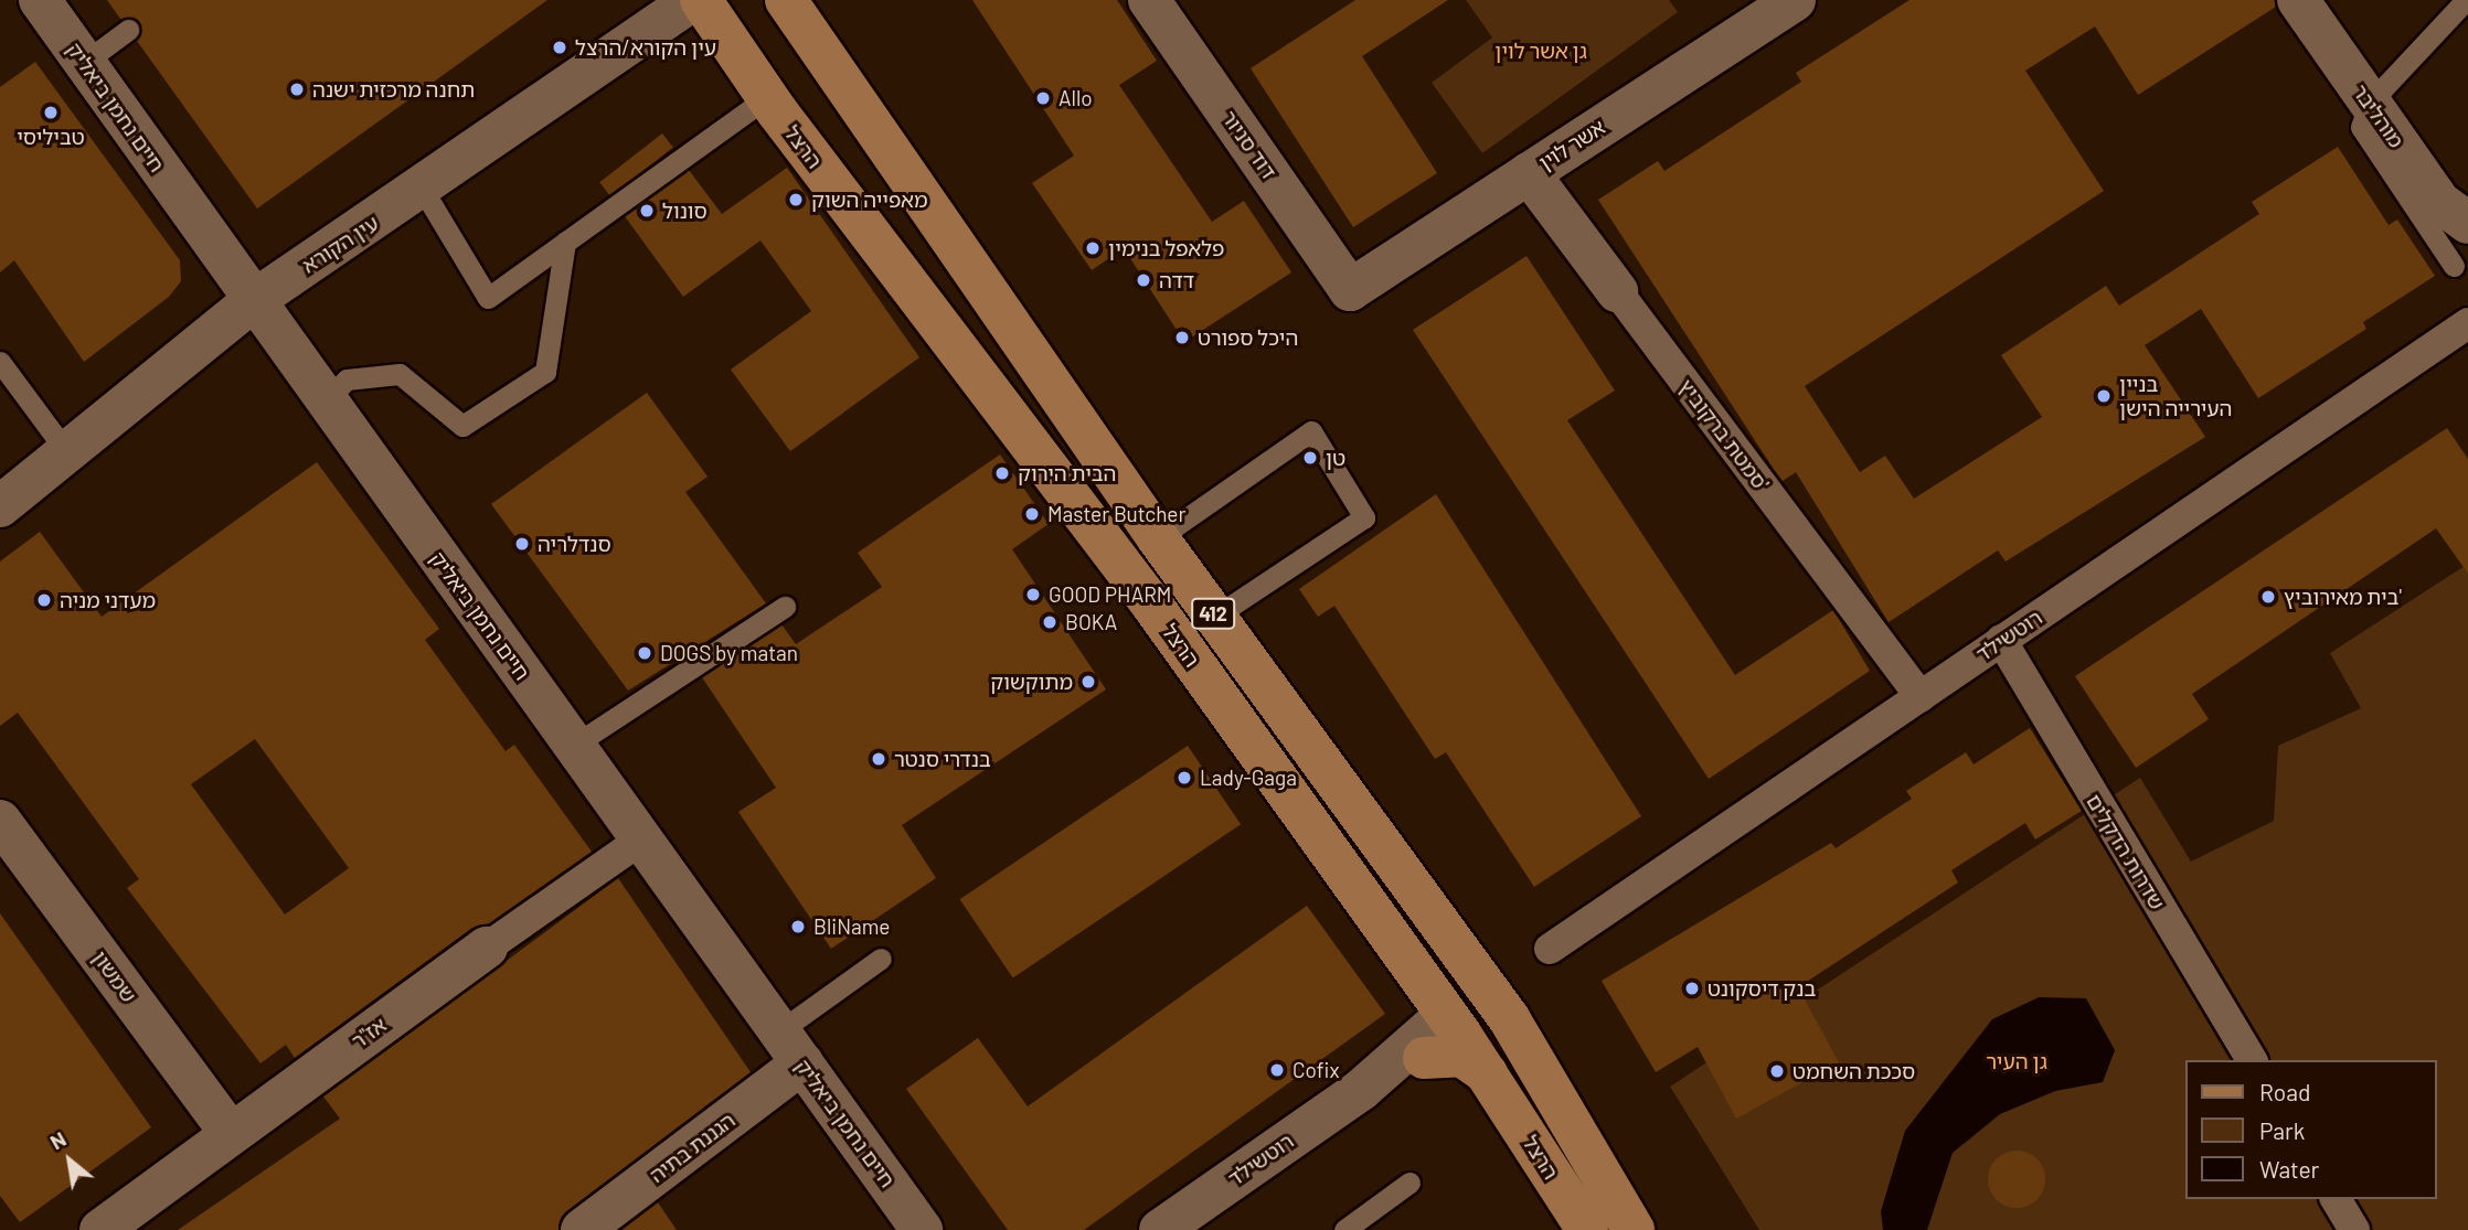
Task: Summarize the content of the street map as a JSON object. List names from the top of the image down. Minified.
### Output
{"streets":{"main road":["הרצל","412"],"street":["חיים נחמן ביאליק","מוהליבר","דוד סניור","אשר לוין","עין הקורא","סמטת ברקוביץ'","רוטשילד","שדרות הדקלים","שמשון","אז\"ר","הגננת בתיה"]},"crossings":[["חיים נחמן ביאליק","עין הקורא"],["חיים נחמן ביאליק","אז\"ר"],["חיים נחמן ביאליק","הגננת בתיה"],["דוד סניור","אשר לוין"],["אשר לוין","סמטת ברקוביץ'"],["הרצל","רוטשילד"],["סמטת ברקוביץ'","רוטשילד"],["רוטשילד","שדרות הדקלים"],["שמשון","אז\"ר"]],"parks":["גן אשר לוין","גן העיר"],"places":["עין הקורא/הרצל","תחנה מרכזית ישנה","Allo","טביליסי","מאפייה השוק","סונול","פלאפל בנימין","דדה","היכל ספורט","בניין העירייה הישן","טן","הבית הירוק","Master Butcher","סנדלריה","GOOD PHARM","בית מאירוביץ'","מעדני מניה","BOKA","DOGS by matan","מתוקשוק","בנדרי סנטר","Lady-Gaga","BliName","בנק דיסקונט","Cofix","סככת השחמט"],"legend":["Road","Park","Water"],"north":"top left"}
